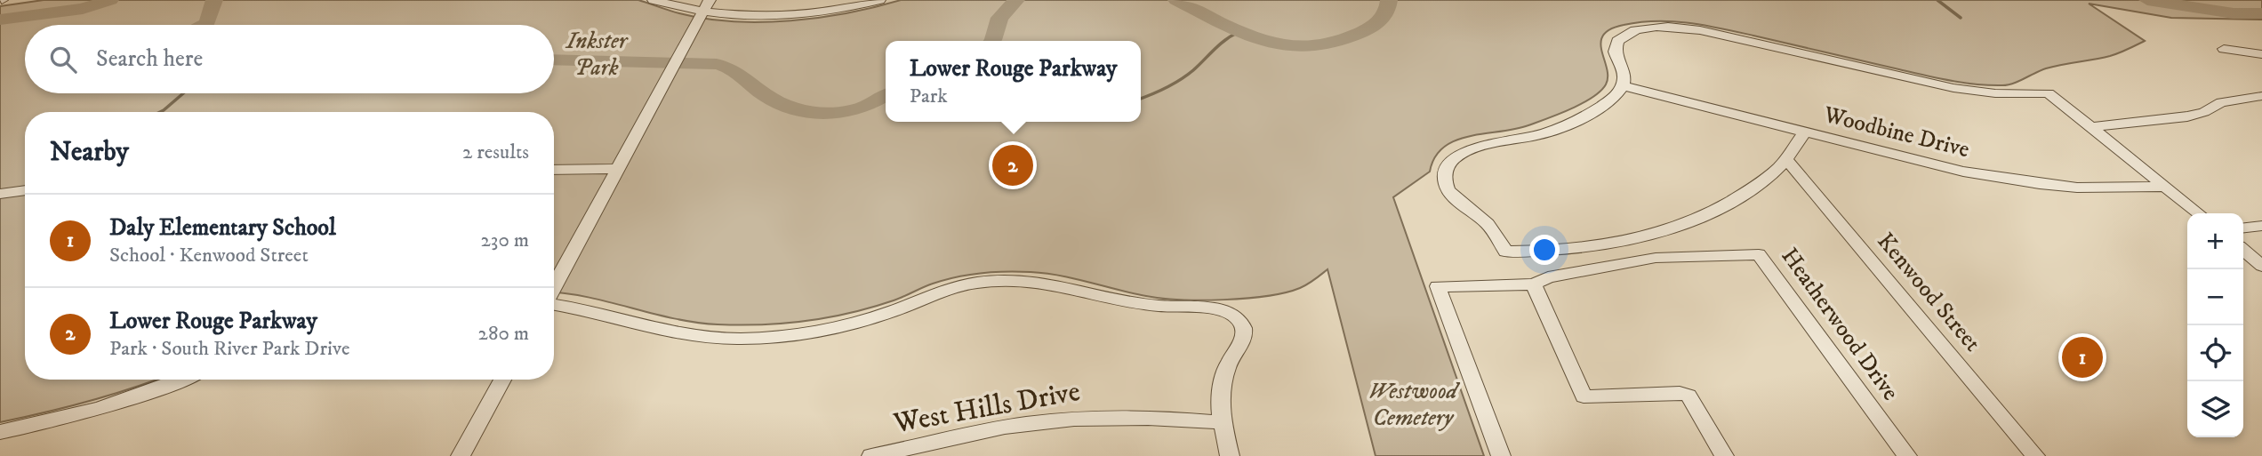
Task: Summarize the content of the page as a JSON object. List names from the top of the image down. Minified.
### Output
{"streets":{"street":["Woodbine Drive","Kenwood Street","Heatherwood Drive","West Hills Drive"]},"parks":["Inkster Park","Westwood Cemetery"],"page":{"search":"Search here","popup":["Lower Rouge Parkway","Park"],"heading":["Nearby","2 results"],"pins":["2","1"],"list":[{"mark":"1","name":"Daly Elementary School","note":"School · Kenwood Street","value":"230 m"},{"mark":"2","name":"Lower Rouge Parkway","note":"Park · South River Park Drive","value":"280 m"}],"map_buttons":["+","−"]}}
